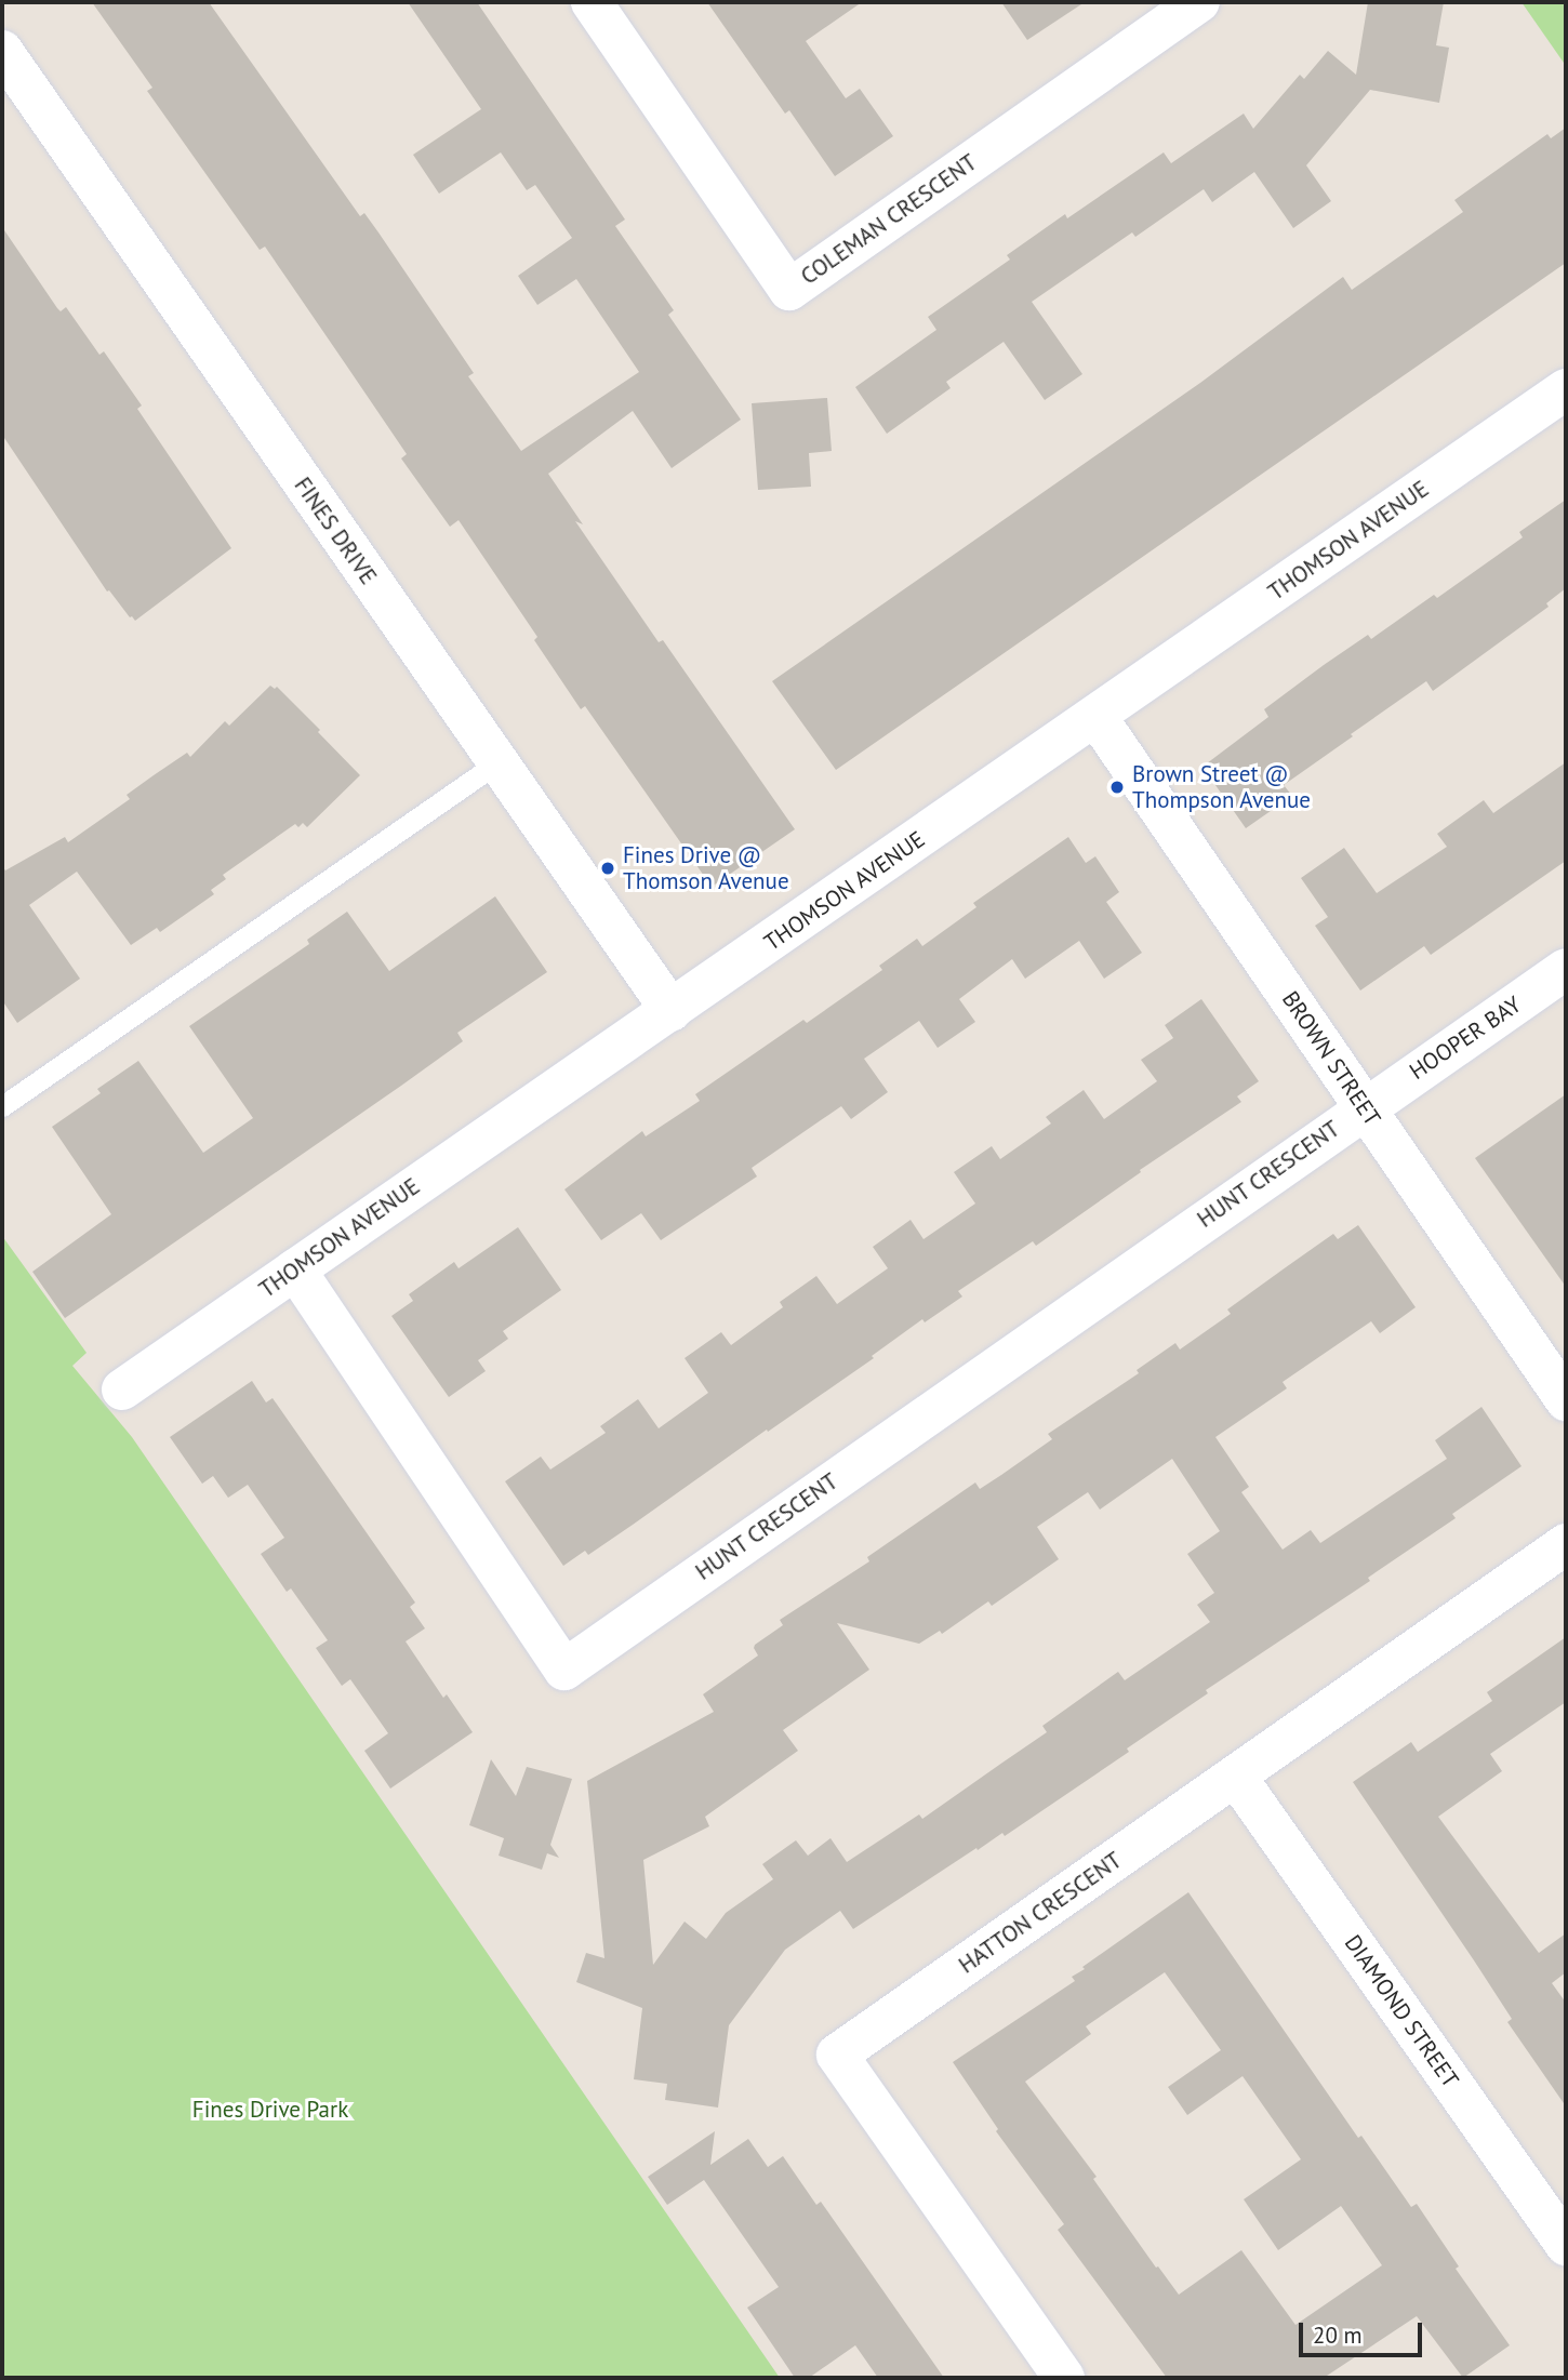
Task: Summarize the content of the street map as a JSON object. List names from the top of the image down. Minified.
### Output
{"streets":{"street":["COLEMAN CRESCENT","FINES DRIVE","THOMSON AVENUE","HOOPER BAY","BROWN STREET","HUNT CRESCENT","HATTON CRESCENT","DIAMOND STREET"]},"crossings":[["FINES DRIVE","THOMSON AVENUE"],["THOMSON AVENUE","BROWN STREET"],["THOMSON AVENUE","HUNT CRESCENT"],["HOOPER BAY","BROWN STREET"],["HOOPER BAY","HUNT CRESCENT"],["BROWN STREET","HUNT CRESCENT"],["HATTON CRESCENT","DIAMOND STREET"]],"parks":["Fines Drive Park"],"places":["Brown Street @ Thompson Avenue","Fines Drive @ Thomson Avenue"],"scale_bar":"20 m"}
